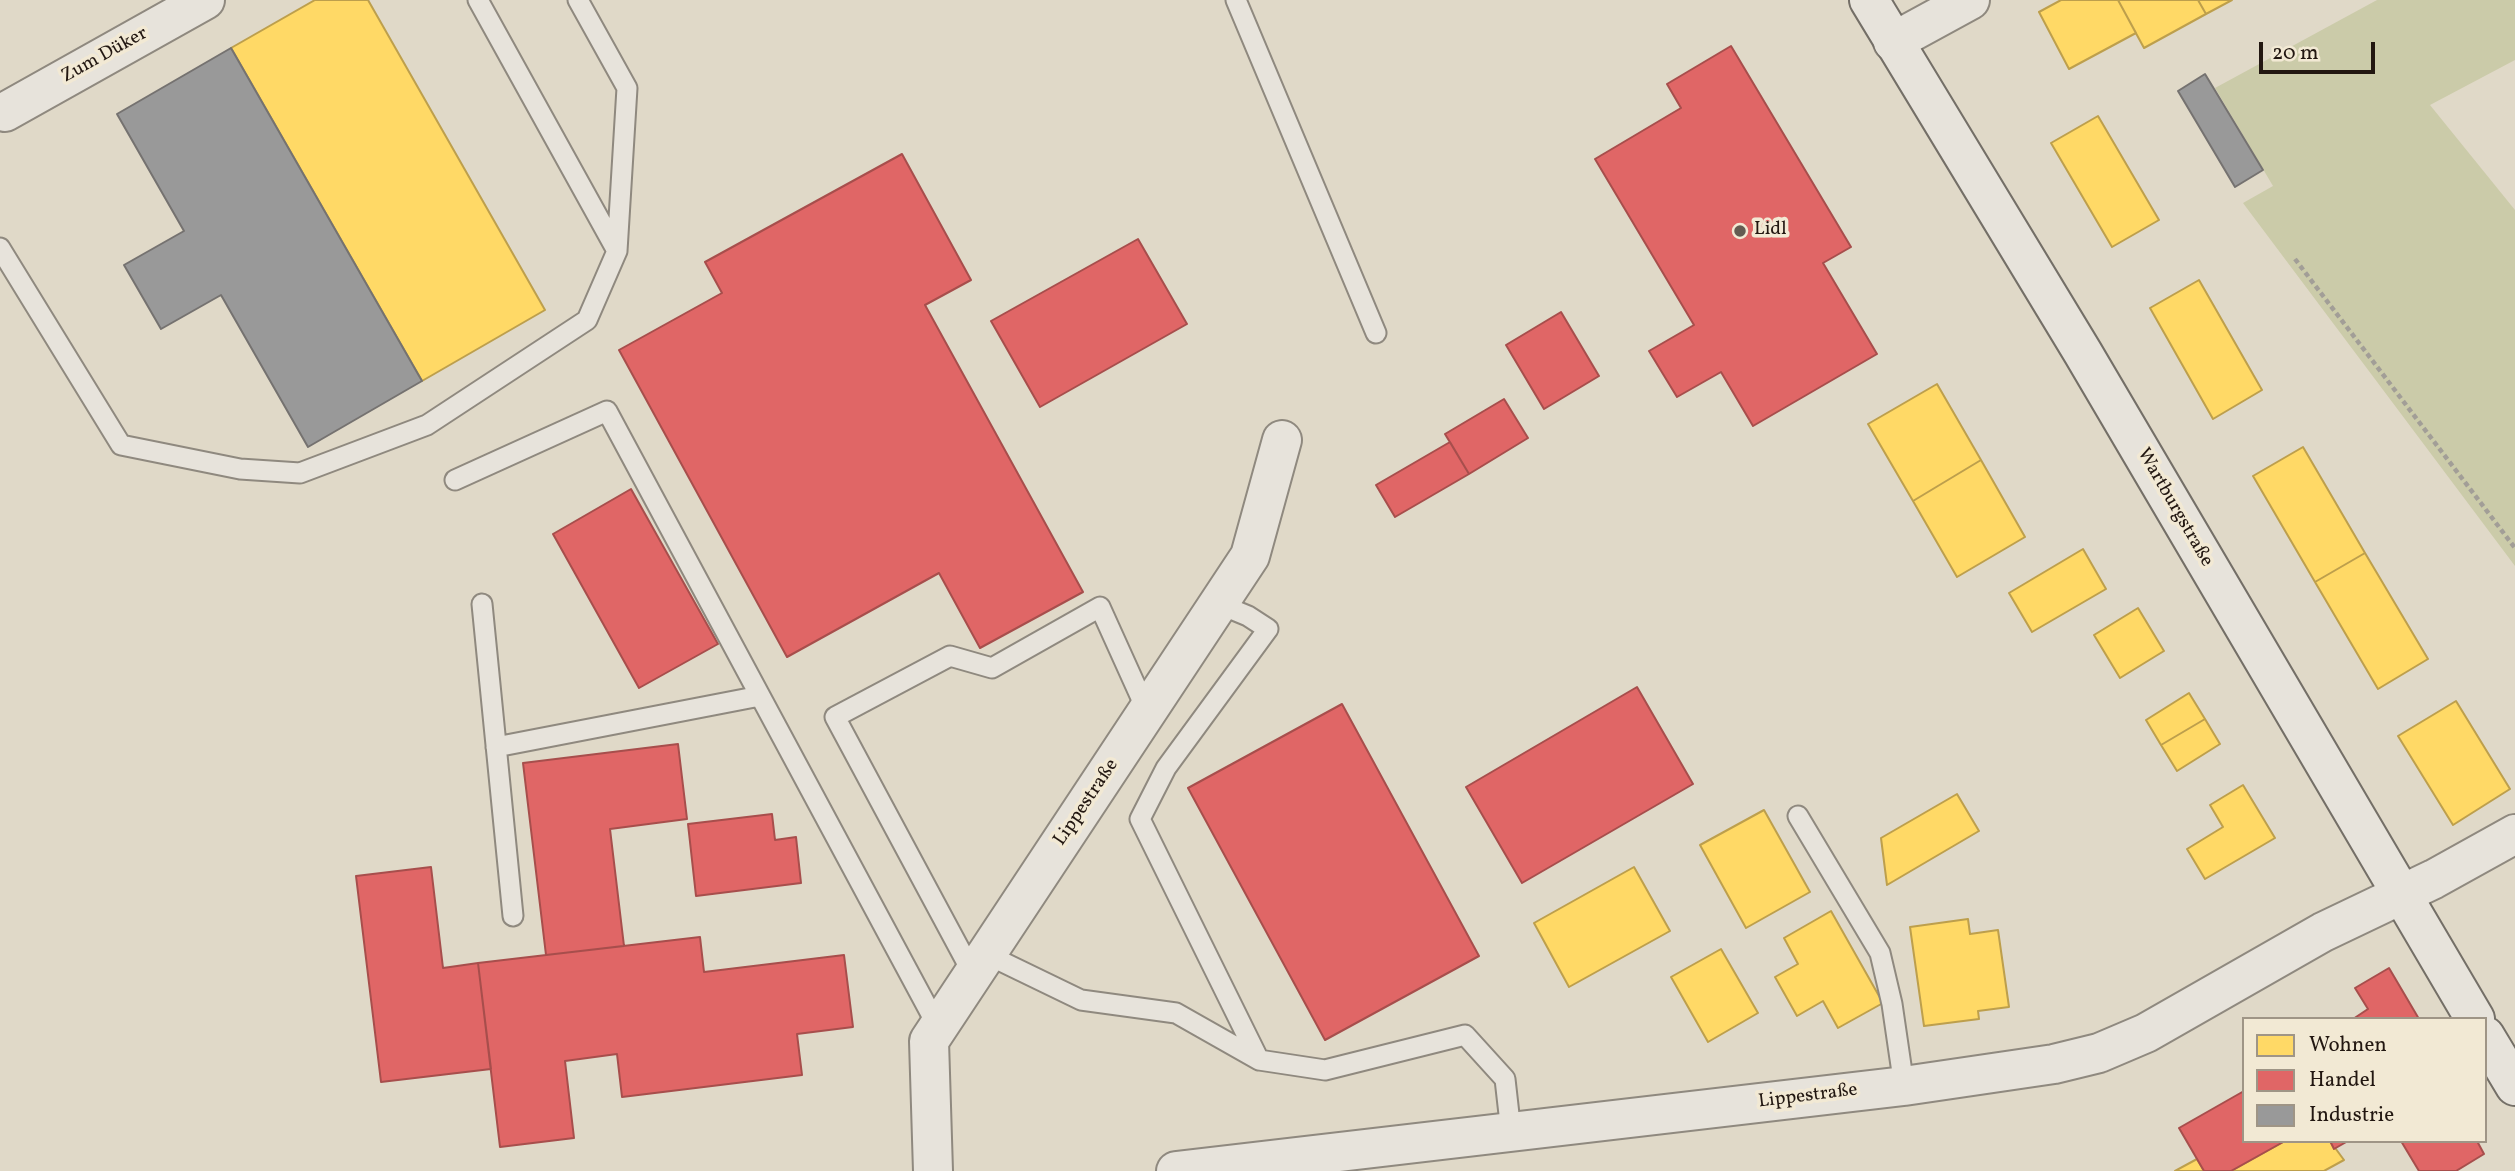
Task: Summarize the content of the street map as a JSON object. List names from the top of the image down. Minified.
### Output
{"streets":{"street":["Zum Düker","Wartburgstraße","Lippestraße"]},"crossings":[["Wartburgstraße","Lippestraße"]],"places":["Lidl"],"legend":["Wohnen","Handel","Industrie"],"scale_bar":"20 m"}
